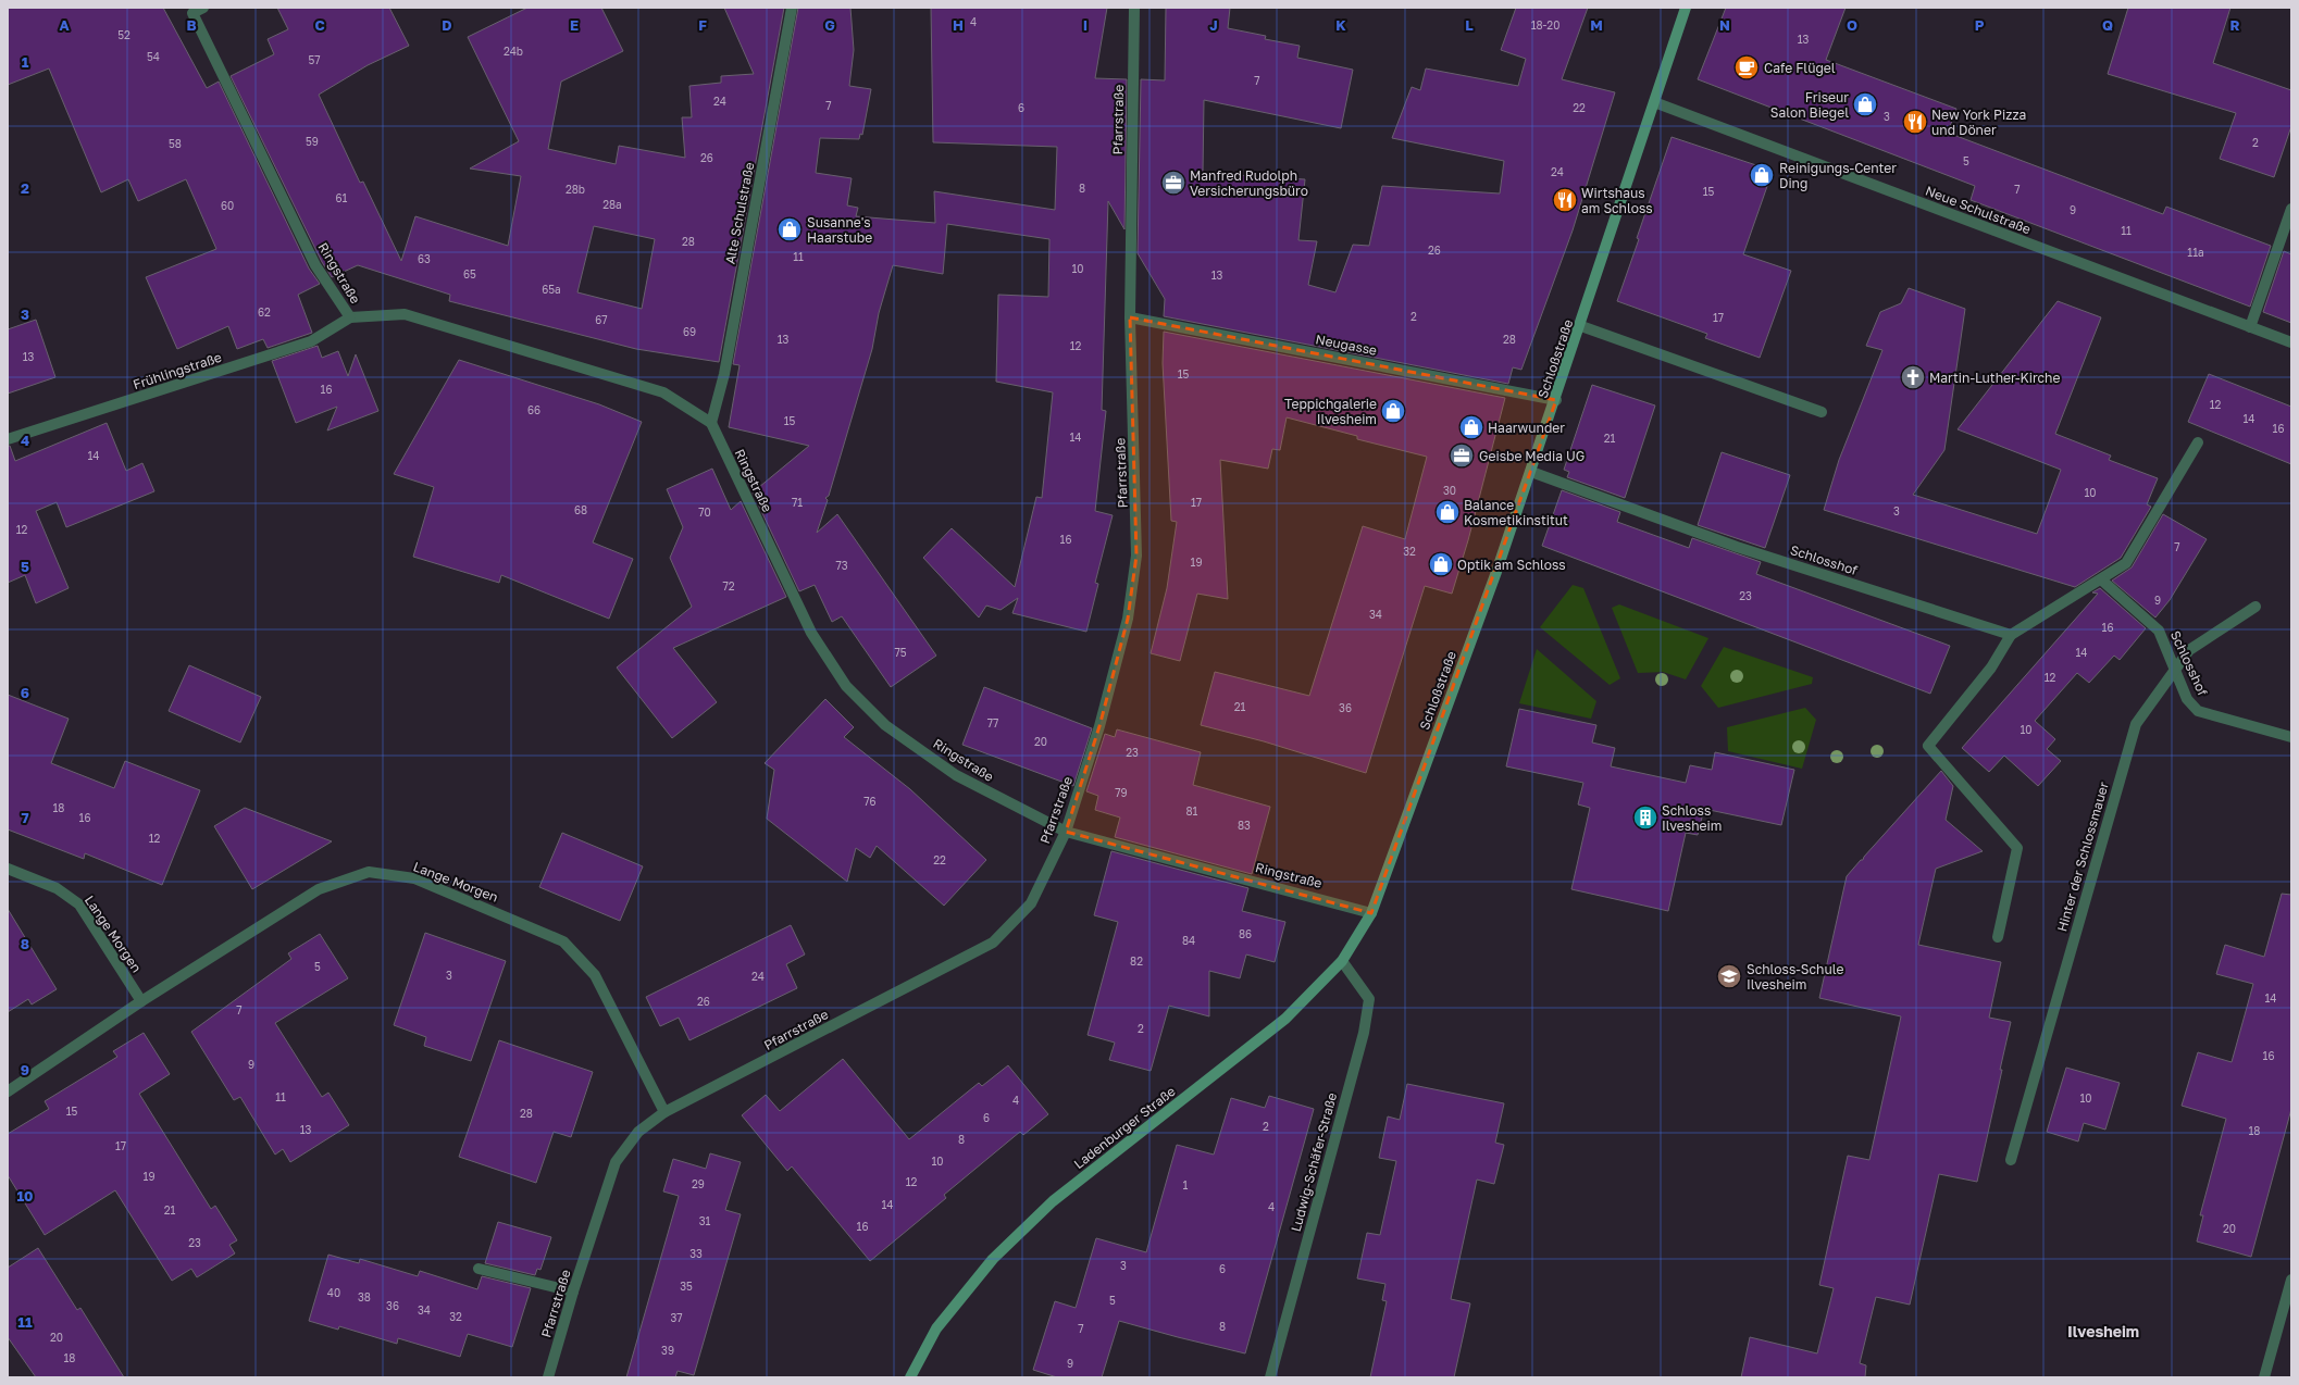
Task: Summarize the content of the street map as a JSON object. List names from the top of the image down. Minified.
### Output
{"streets":{"main road":["Schloßstraße","Ladenburger Straße"],"street":["Pfarrstraße","Neue Schulstraße","Alte Schulstraße","Ringstraße","Neugasse","Frühlingstraße","Schlosshof","Hinter der Schlossmauer","Lange Morgen","Ludwig-Schäfer-Straße"]},"crossings":[["Pfarrstraße","Ringstraße"],["Pfarrstraße","Neugasse"],["Pfarrstraße","Lange Morgen"],["Neue Schulstraße","Schloßstraße"],["Alte Schulstraße","Ringstraße"],["Ringstraße","Schloßstraße"],["Ringstraße","Frühlingstraße"],["Ringstraße","Ladenburger Straße"],["Neugasse","Schloßstraße"],["Schloßstraße","Schlosshof"],["Schloßstraße","Ladenburger Straße"],["Schlosshof","Hinter der Schlossmauer"],["Ladenburger Straße","Ludwig-Schäfer-Straße"]],"districts":["Ilvesheim"],"places":{"cafe":["Cafe Flügel"],"shop":["Friseur Salon Biegel","Reinigungs-Center Ding","Susanne's Haarstube","Teppichgalerie Ilvesheim","Haarwunder","Balance Kosmetikinstitut","Optik am Schloss"],"restaurant":["New York Pizza und Döner","Wirtshaus am Schloss"],"office":["Manfred Rudolph Versicherungsbüro","Geisbe Media UG"],"church":["Martin-Luther-Kirche"],"building":["Schloss Ilvesheim"],"school or university":["Schloss-Schule Ilvesheim"]},"house_numbers":["4","18-20","52","13","24b","54","57","7","24","7","6","22","3","59","2","58","26","5","24","8","28b","7","15","61","28a","60","9","11","28","26","11a","11","63","10","65","13","65a","62","2","17","67","69","13","28","12","13","15","16","12","66","14","15","16","14","21","14","30","10","71","17","68","3","70","12","16","7","32","19","73","72","23","9","34","16","75","14","12","21","36","77","10","20","23","79","76","18","81","16","83","12","22","86","84","82","5","3","24","14","26","7","2","16","9","11","10","4","15","28","6","2","13","18","8","17","10","19","12","29","1","14","4","21","31","16","20","23","33","3","6","35","40","38","5","36","34","32","37","8","7","20","39","18","9"],"grid":{"columns":["A","B","C","D","E","F","G","H","I","J","K","L","M","N","O","P","Q","R"],"rows":["1","2","3","4","5","6","7","8","9","10","11"]}}
